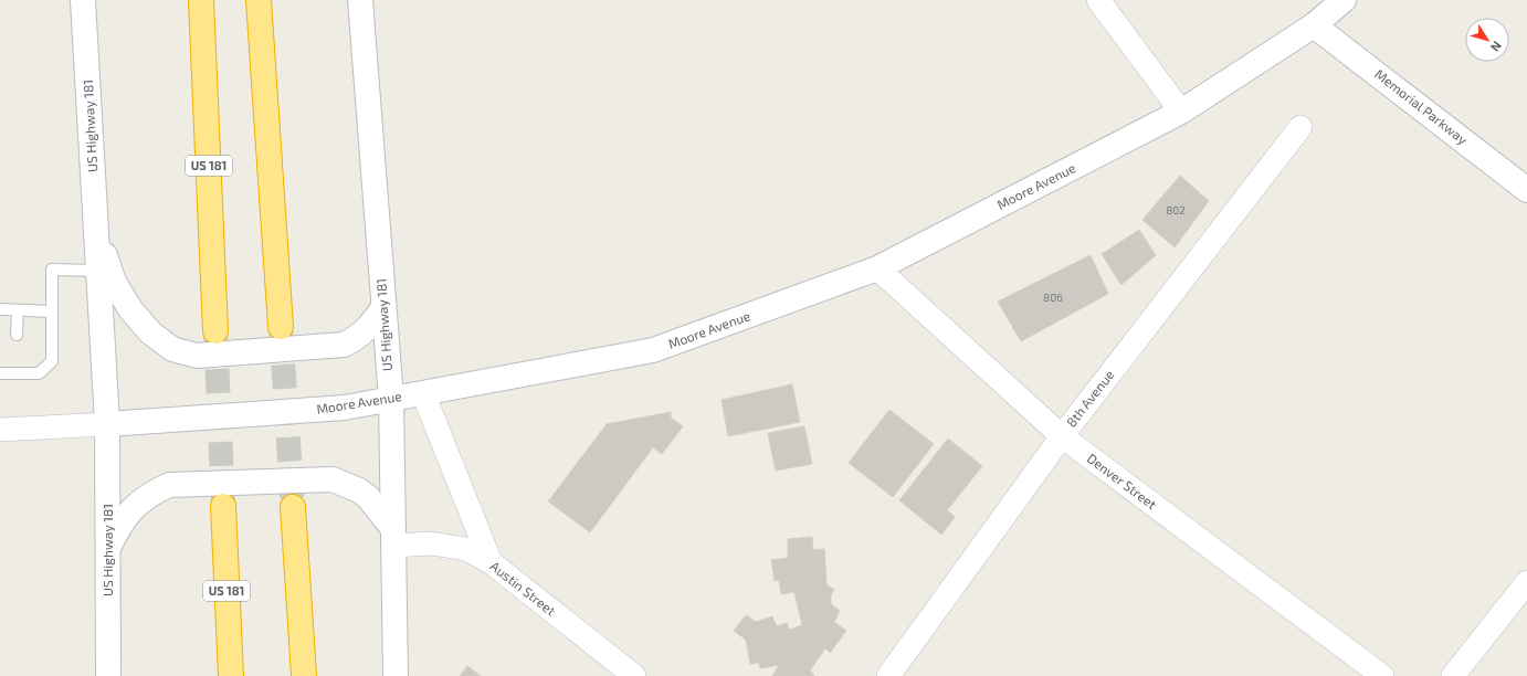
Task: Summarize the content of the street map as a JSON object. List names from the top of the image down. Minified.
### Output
{"streets":{"highway":["US 181"],"main road":["Memorial Parkway","US Highway 181","Moore Avenue"],"street":["8th Avenue","Denver Street","Austin Street"]},"crossings":[["Memorial Parkway","Moore Avenue"],["US Highway 181","Moore Avenue"],["US Highway 181","Austin Street"],["Moore Avenue","Denver Street"],["8th Avenue","Denver Street"]],"house_numbers":["802","806"],"north":"bottom right"}
